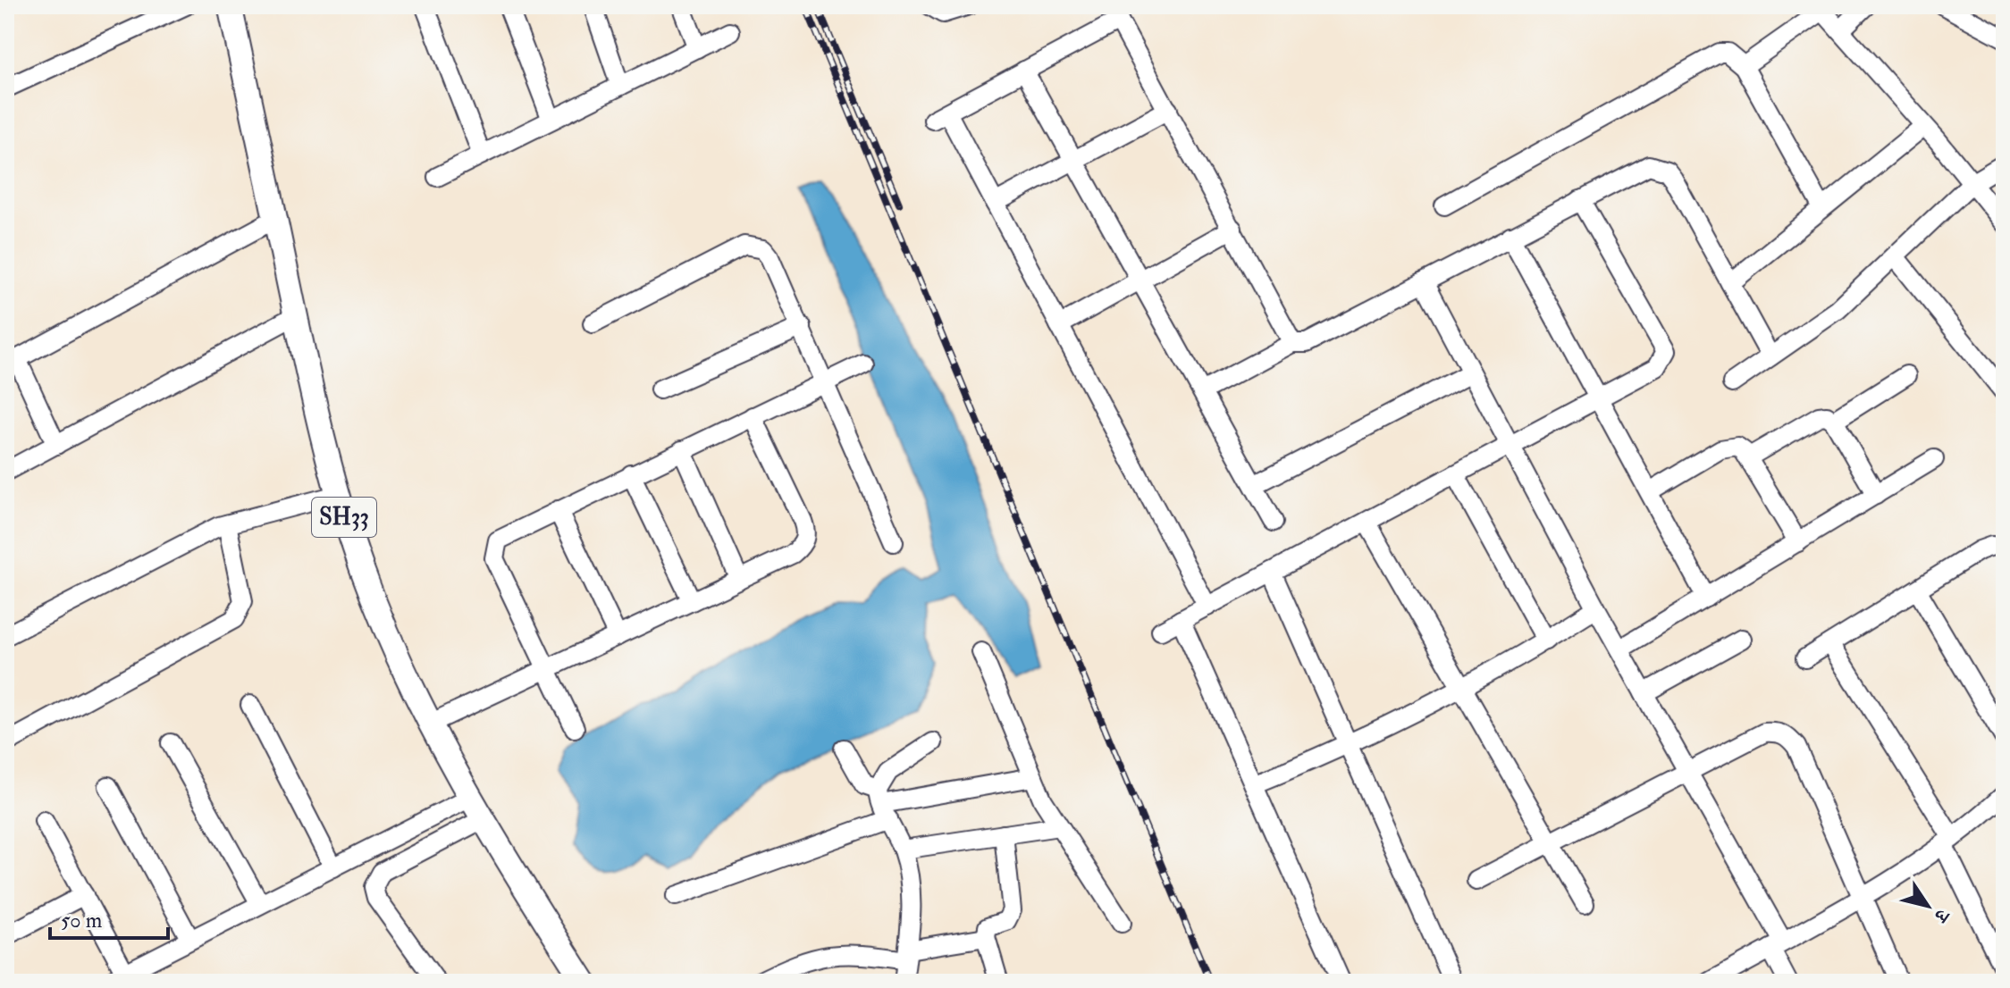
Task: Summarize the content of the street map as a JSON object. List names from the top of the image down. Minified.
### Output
{"streets":{"main road":["SH33"]},"scale_bar":"50 m","north":"bottom right"}
